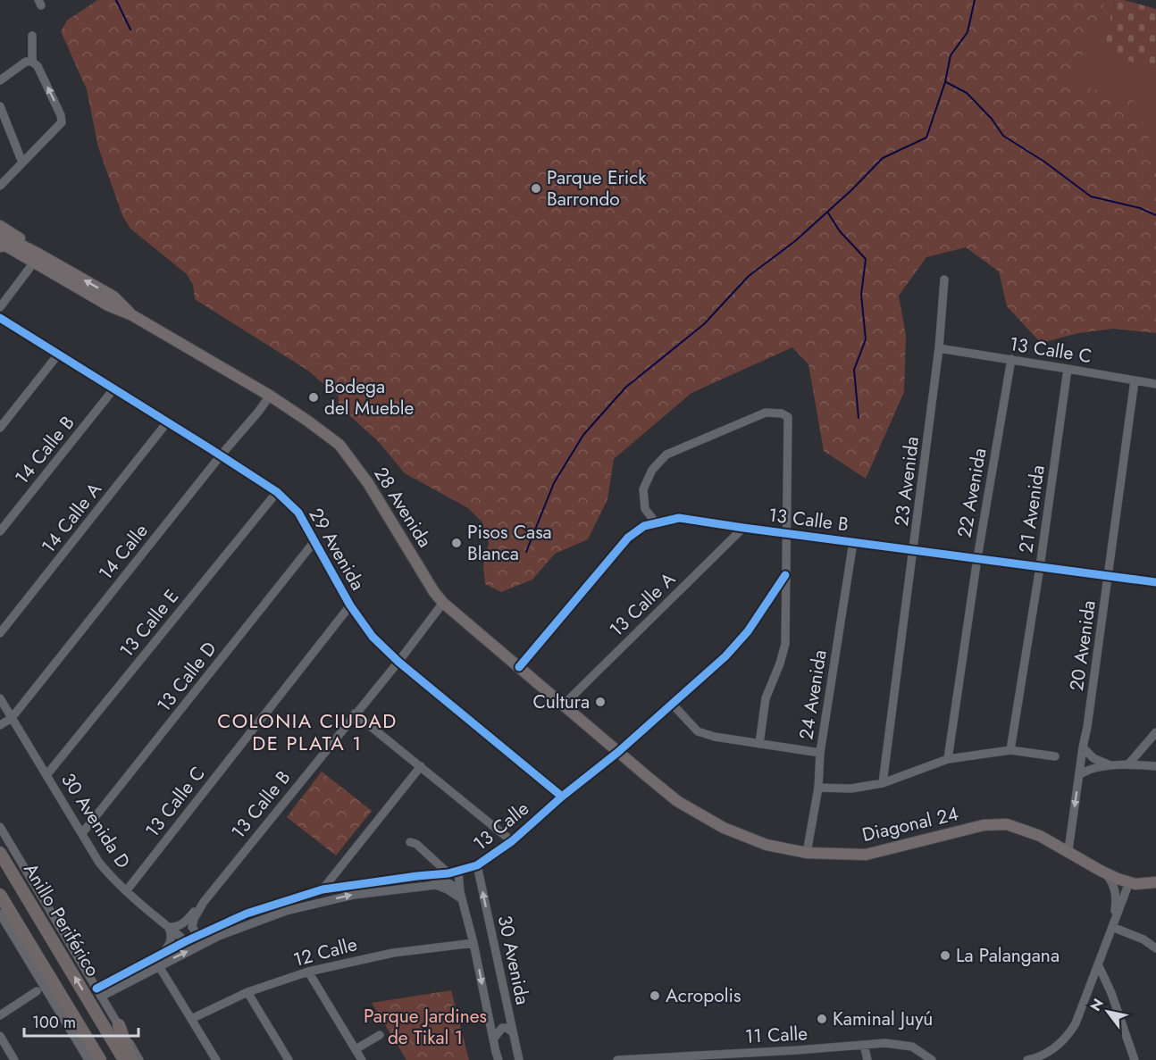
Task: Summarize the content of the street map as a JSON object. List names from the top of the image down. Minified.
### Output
{"streets":{"highway":["Anillo Periférico"],"main road":["28 Avenida","Diagonal 24"],"street":["13 Calle C","14 Calle B","23 Avenida","22 Avenida","21 Avenida","14 Calle A","13 Calle B","29 Avenida","14 Calle","13 Calle A","13 Calle E","20 Avenida","13 Calle D","24 Avenida","30 Avenida D","13 Calle","12 Calle","30 Avenida","11 Calle"]},"crossings":[["13 Calle C","23 Avenida"],["13 Calle C","22 Avenida"],["13 Calle C","21 Avenida"],["13 Calle C","29 Avenida"],["13 Calle C","20 Avenida"],["13 Calle C","30 Avenida D"],["14 Calle B","29 Avenida"],["23 Avenida","13 Calle B"],["22 Avenida","13 Calle B"],["28 Avenida","13 Calle B"],["28 Avenida","14 Calle"],["28 Avenida","13 Calle A"],["28 Avenida","Diagonal 24"],["28 Avenida","13 Calle"],["21 Avenida","13 Calle B"],["14 Calle A","29 Avenida"],["13 Calle B","29 Avenida"],["13 Calle B","13 Calle A"],["13 Calle B","20 Avenida"],["13 Calle B","24 Avenida"],["13 Calle B","30 Avenida D"],["13 Calle B","13 Calle"],["29 Avenida","14 Calle"],["29 Avenida","13 Calle E"],["29 Avenida","13 Calle D"],["29 Avenida","13 Calle"],["14 Calle","30 Avenida D"],["13 Calle E","30 Avenida D"],["20 Avenida","Diagonal 24"],["13 Calle D","30 Avenida D"],["24 Avenida","Diagonal 24"],["30 Avenida D","13 Calle"],["Diagonal 24","13 Calle"],["13 Calle","30 Avenida"],["12 Calle","30 Avenida"]],"districts":["COLONIA CIUDAD DE PLATA 1"],"parks":["Parque Jardines de Tikal 1"],"places":["Parque Erick Barrondo","Bodega del Mueble","Pisos Casa Blanca","Cultura","La Palangana","Acropolis","Kaminal Juyú"],"scale_bar":"100 m","north":"top left"}
